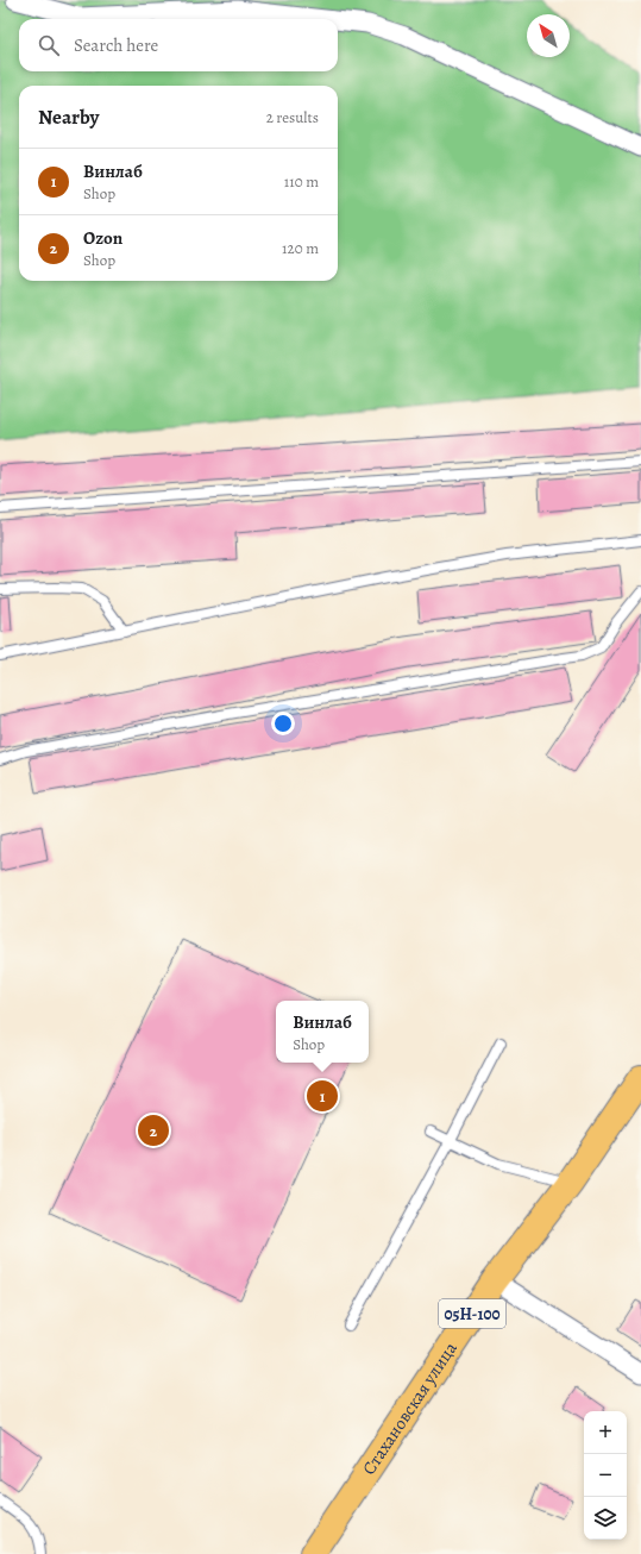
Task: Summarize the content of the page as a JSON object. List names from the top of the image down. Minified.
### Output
{"streets":{"main road":["05Н-100","Стахановская улица"]},"north":"top left","page":{"search":"Search here","heading":["Nearby","2 results"],"list":[{"mark":"1","name":"Винлаб","note":"Shop","value":"110 m"},{"mark":"2","name":"Ozon","note":"Shop","value":"120 m"}],"popup":["Винлаб","Shop"],"pins":["1","2"],"map_buttons":["+","−"]}}
